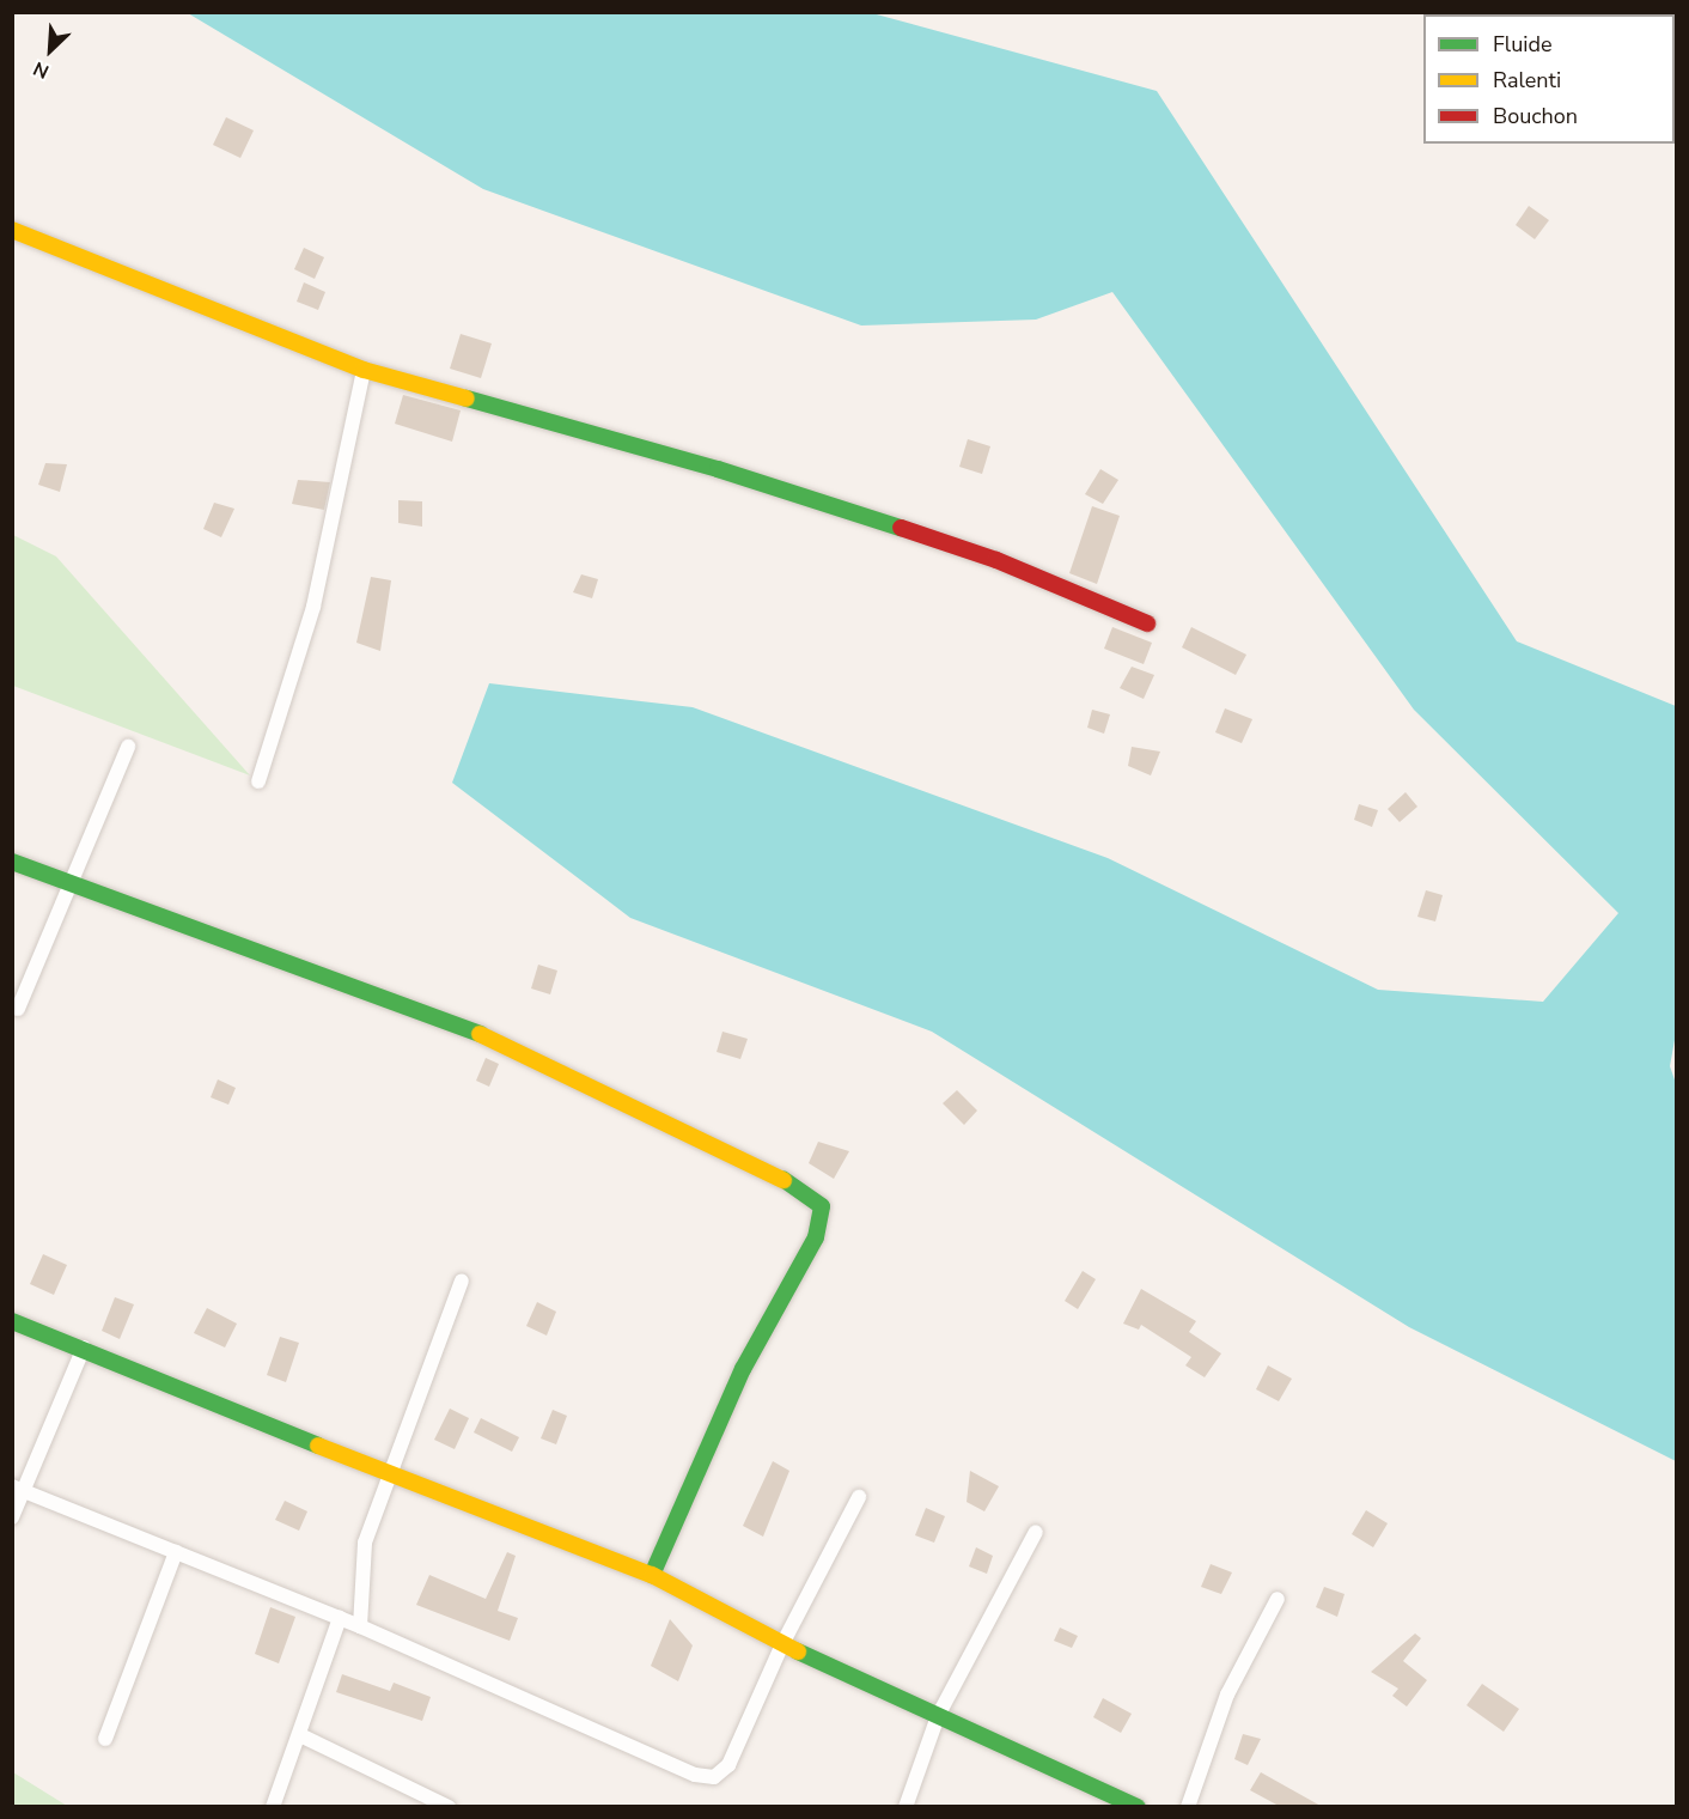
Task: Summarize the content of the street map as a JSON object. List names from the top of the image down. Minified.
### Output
{"legend":["Fluide","Ralenti","Bouchon"],"north":"bottom left"}
